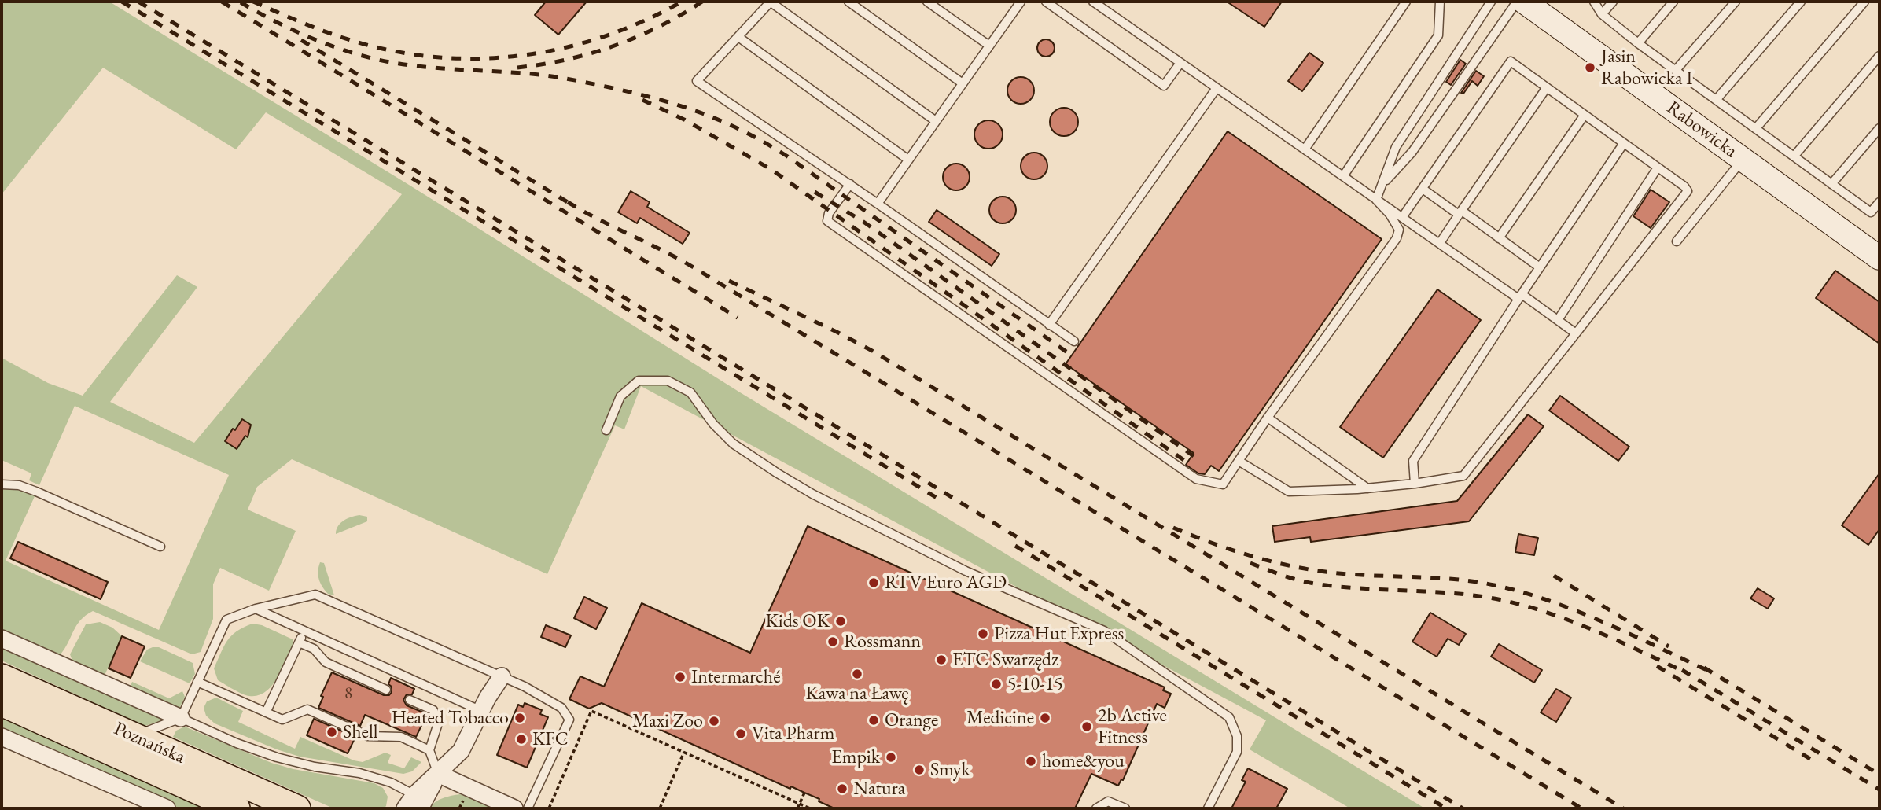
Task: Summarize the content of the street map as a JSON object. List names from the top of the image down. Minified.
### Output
{"streets":{"main road":["Poznańska"],"street":["Rabowicka"]},"places":["Jasin Rabowicka I","RTV Euro AGD","Kids OK","Pizza Hut Express","Rossmann","ETC Swarzędz","Kawa na Ławę","Intermarché","5-10-15","Heated Tobacco","Medicine","Orange","Maxi Zoo","2b Active Fitness","Shell","Vita Pharm","KFC","Empik","home&you","Smyk","Natura"],"house_numbers":["8"]}
